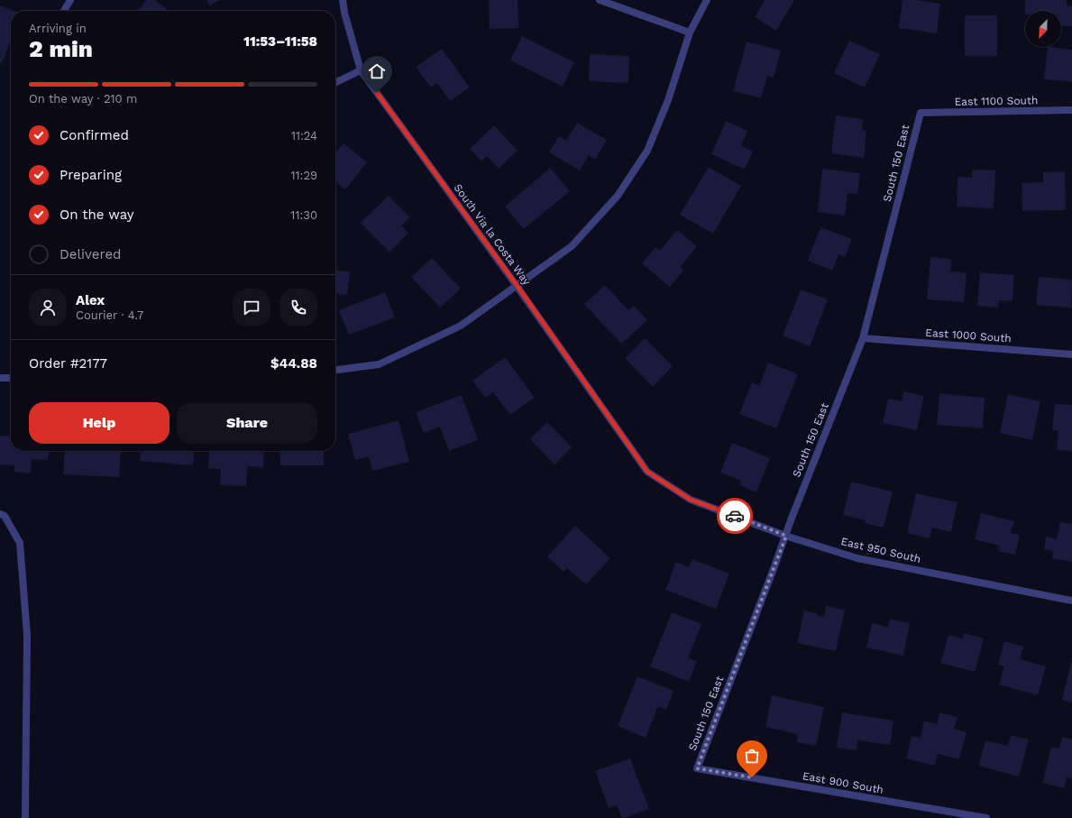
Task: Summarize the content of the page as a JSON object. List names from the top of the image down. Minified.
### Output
{"streets":{"street":["East 1100 South","South 150 East","South Via la Costa Way","East 1000 South","East 950 South","East 900 South"]},"crossings":[["East 1100 South","South 150 East"],["South 150 East","East 1000 South"],["South 150 East","East 950 South"],["South 150 East","East 900 South"],["South Via la Costa Way","East 950 South"]],"north":"bottom left","page":{"heading":["2 min","Arriving in","11:53–11:58"],"panel":["Alex","Courier · 4.7","Order #2177","$44.88"],"bar":"On the way · 210 m","list":[["Confirmed","11:24"],["Preparing","11:29"],["On the way","11:30"],"Delivered"],"buttons":["Help","Share"]}}
